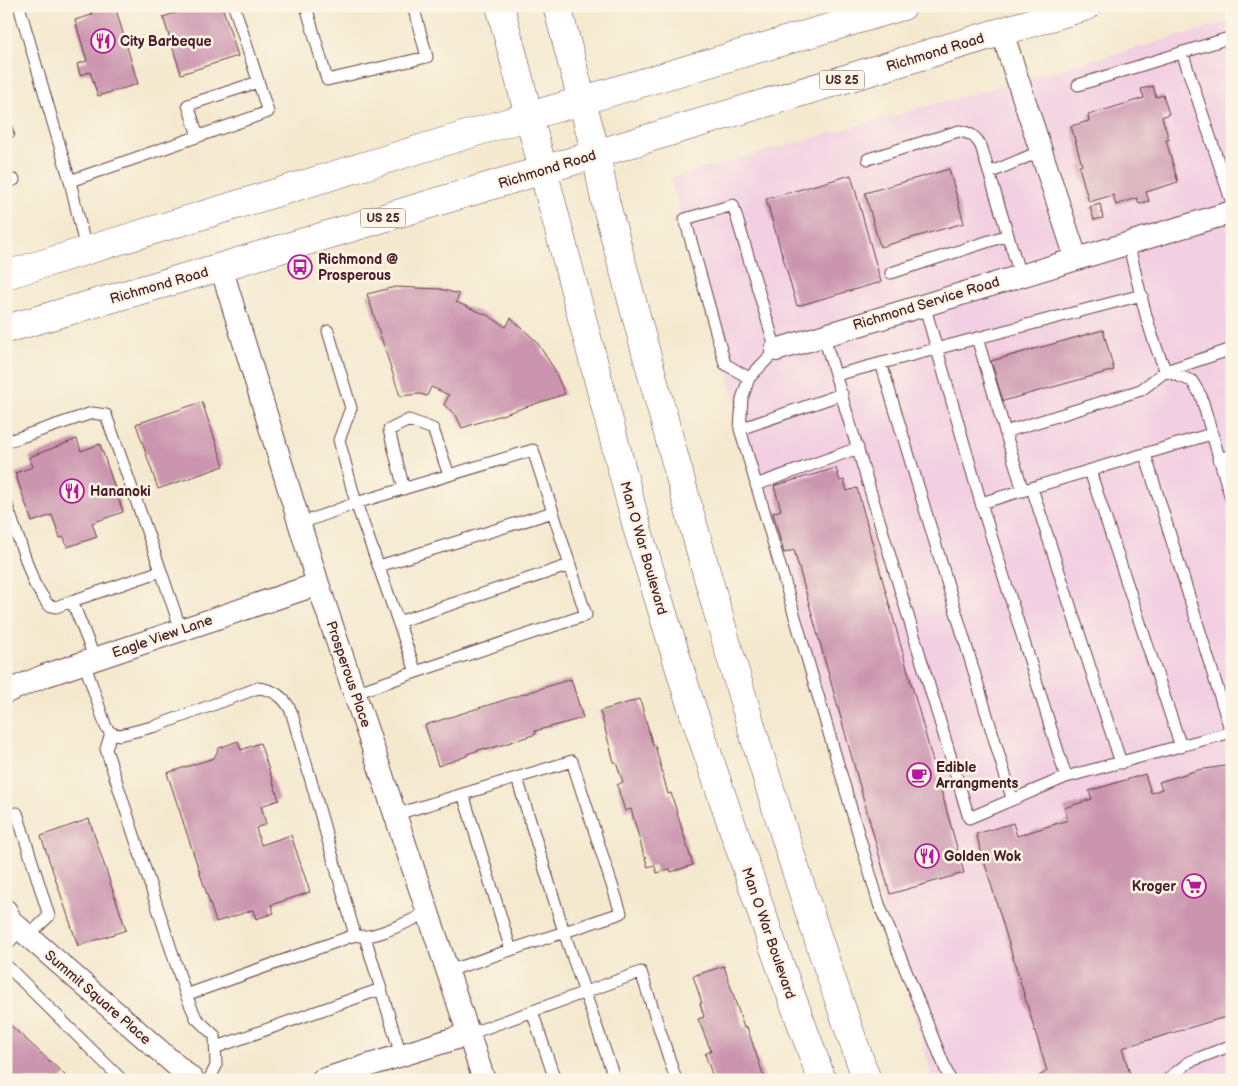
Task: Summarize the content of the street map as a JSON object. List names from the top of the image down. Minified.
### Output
{"streets":{"main road":["Richmond Road","US 25","Man O War Boulevard"],"street":["Richmond Service Road","Eagle View Lane","Prosperous Place","Summit Square Place"]},"crossings":[["Richmond Road","Man O War Boulevard"],["Richmond Road","Prosperous Place"],["Eagle View Lane","Prosperous Place"]],"places":{"restaurant":["City Barbeque","Hananoki","Golden Wok"],"bus stop":["Richmond @ Prosperous"],"cafe":["Edible Arrangments"],"supermarket":["Kroger"]}}
